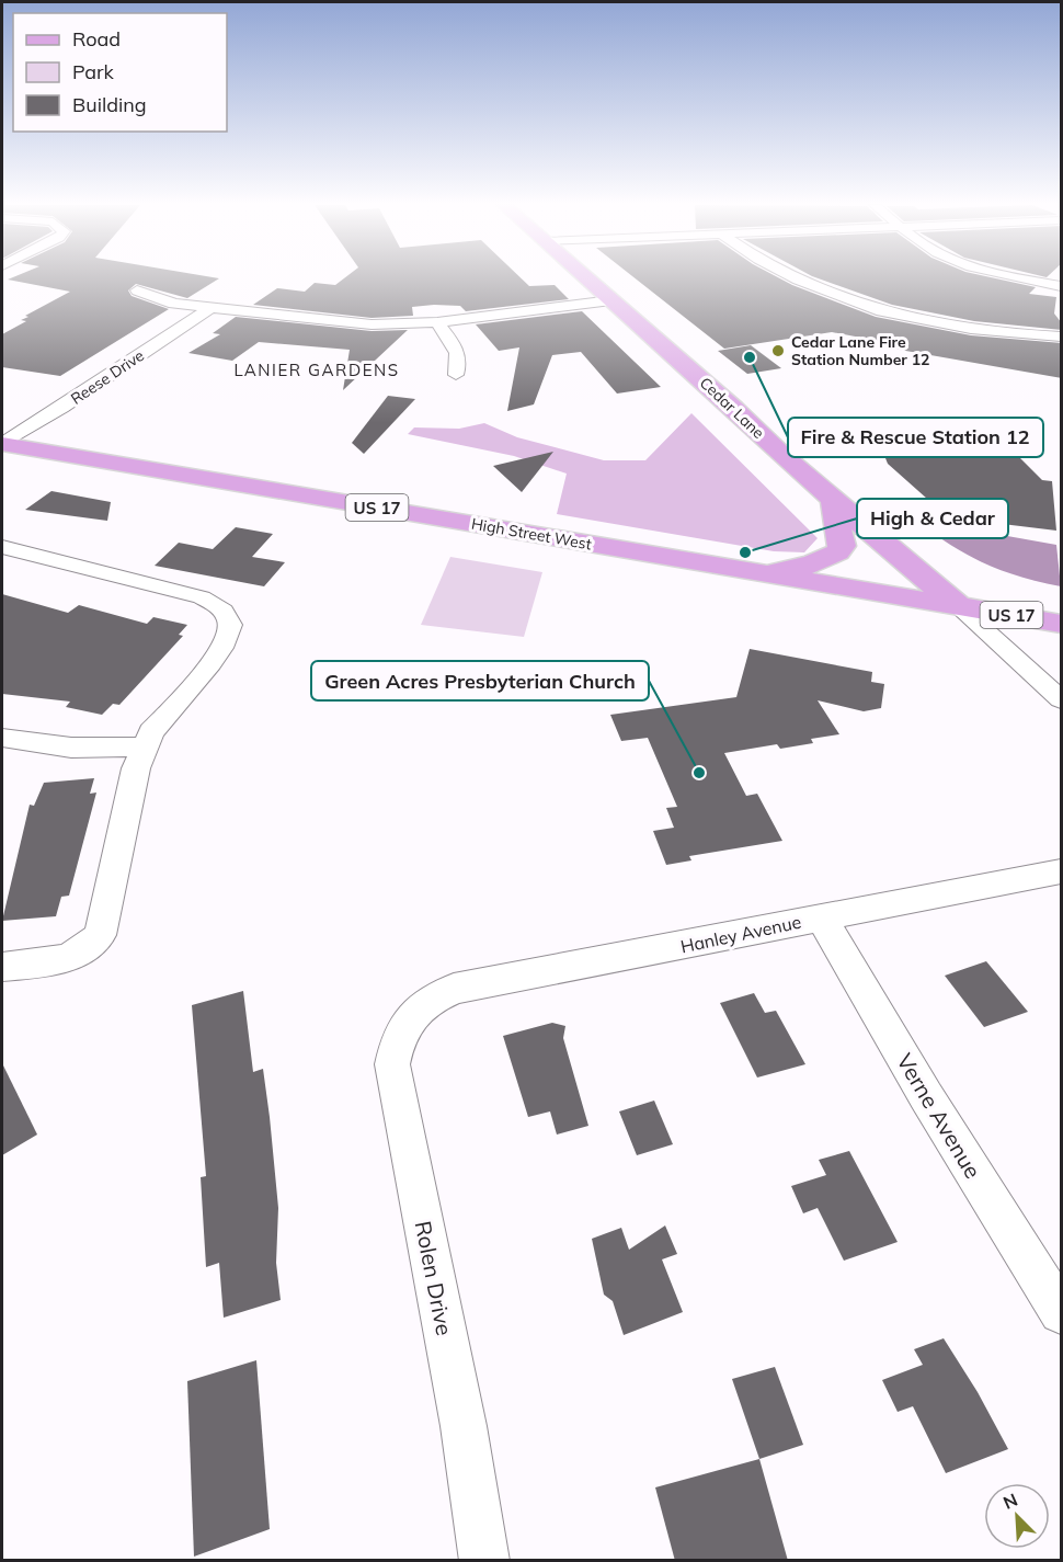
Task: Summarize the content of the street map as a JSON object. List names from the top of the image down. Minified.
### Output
{"streets":{"main road":["Cedar Lane","US 17","High Street West"],"street":["Reese Drive","Hanley Avenue","Verne Avenue","Rolen Drive"]},"crossings":[["Reese Drive","High Street West"],["Cedar Lane","High Street West"],["Hanley Avenue","Verne Avenue"],["Hanley Avenue","Rolen Drive"]],"districts":["LANIER GARDENS"],"places":["Cedar Lane Fire Station Number 12","Fire & Rescue Station 12","High & Cedar","Green Acres Presbyterian Church"],"legend":["Road","Park","Building"],"north":"top left"}
